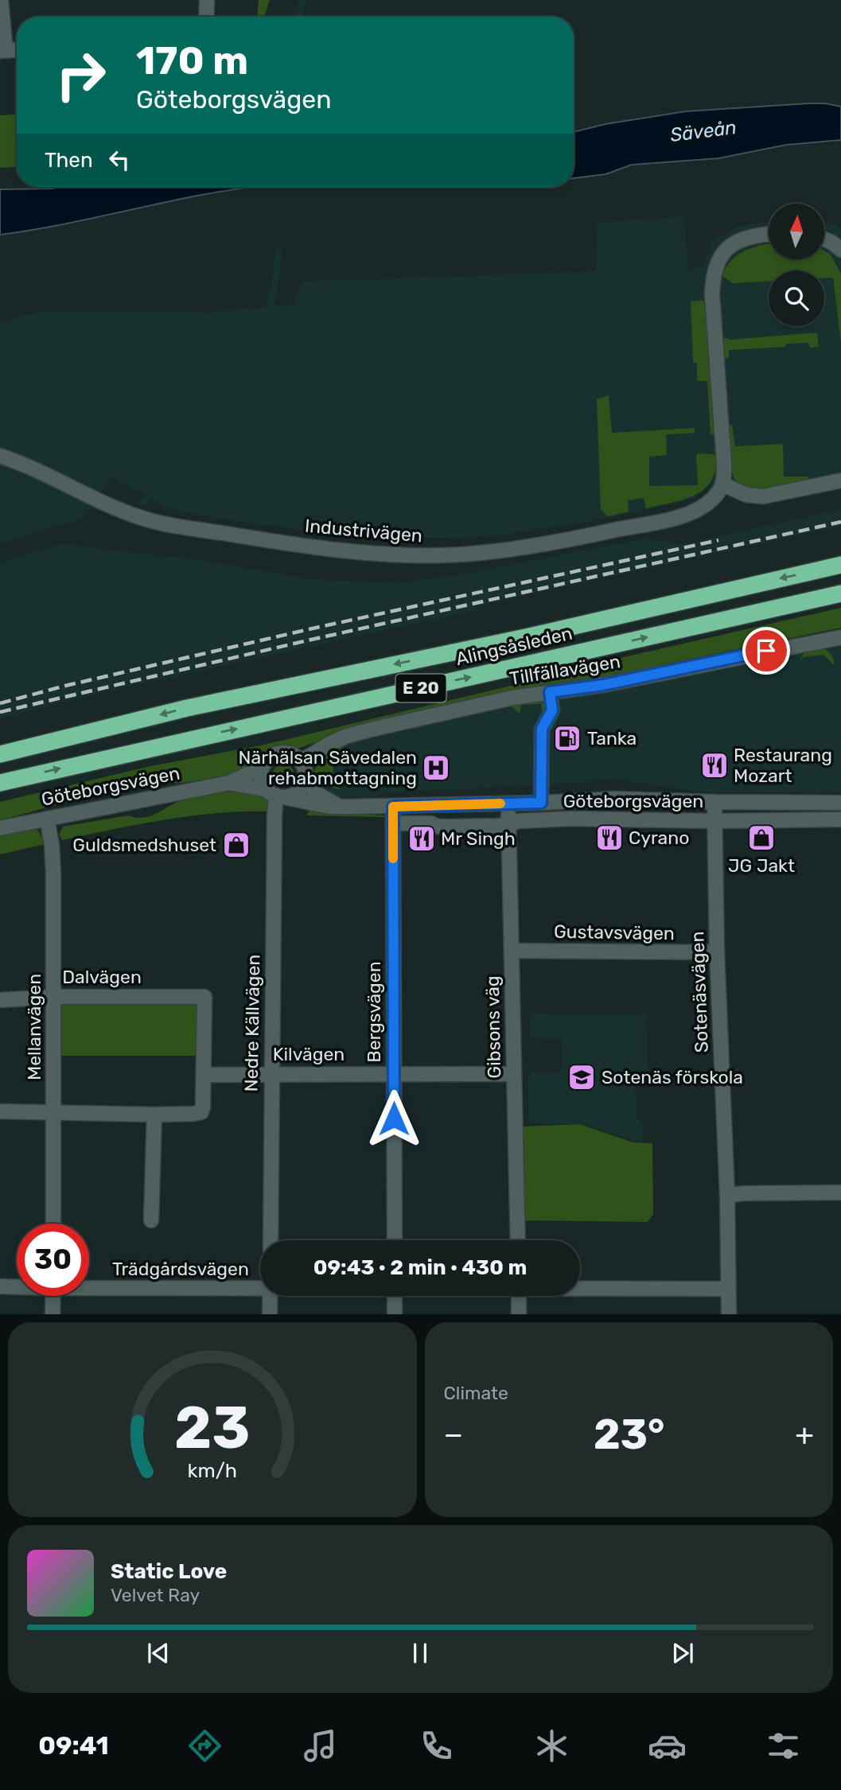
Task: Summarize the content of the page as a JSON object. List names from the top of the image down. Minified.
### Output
{"streets":{"highway":["Alingsåsleden","E 20"],"street":["Industrivägen","Tillfällavägen","Göteborgsvägen","Gustavsvägen","Dalvägen","Sotenäsvägen","Bergsvägen","Nedre Källvägen","Mellanvägen","Gibsons väg","Kilvägen","Trädgårdsvägen"]},"crossings":[["Tillfällavägen","Göteborgsvägen"],["Tillfällavägen","Nedre Källvägen"],["Göteborgsvägen","Sotenäsvägen"],["Göteborgsvägen","Bergsvägen"],["Göteborgsvägen","Nedre Källvägen"],["Göteborgsvägen","Mellanvägen"],["Göteborgsvägen","Gibsons väg"],["Gustavsvägen","Sotenäsvägen"],["Gustavsvägen","Gibsons väg"],["Dalvägen","Mellanvägen"],["Dalvägen","Kilvägen"],["Sotenäsvägen","Trädgårdsvägen"],["Bergsvägen","Kilvägen"],["Nedre Källvägen","Kilvägen"],["Gibsons väg","Kilvägen"]],"water":["Säveån"],"places":{"fuel station":["Tanka"],"restaurant":["Restaurang Mozart","Cyrano","Mr Singh"],"hospital":["Närhälsan Sävedalen rehabmottagning"],"shop":["JG Jakt","Guldsmedshuset"],"school or university":["Sotenäs förskola"]},"north":"top","page":{"turn":["170 m","Göteborgsvägen"],"then":"Then","limit":"30","trip":"09:43 · 2 min · 430 m","tile":"Climate","heat":["−","23°","+"],"song":["Static Love","Velvet Ray"],"tabs":"09:41","gauge":["23","km/h"]}}
